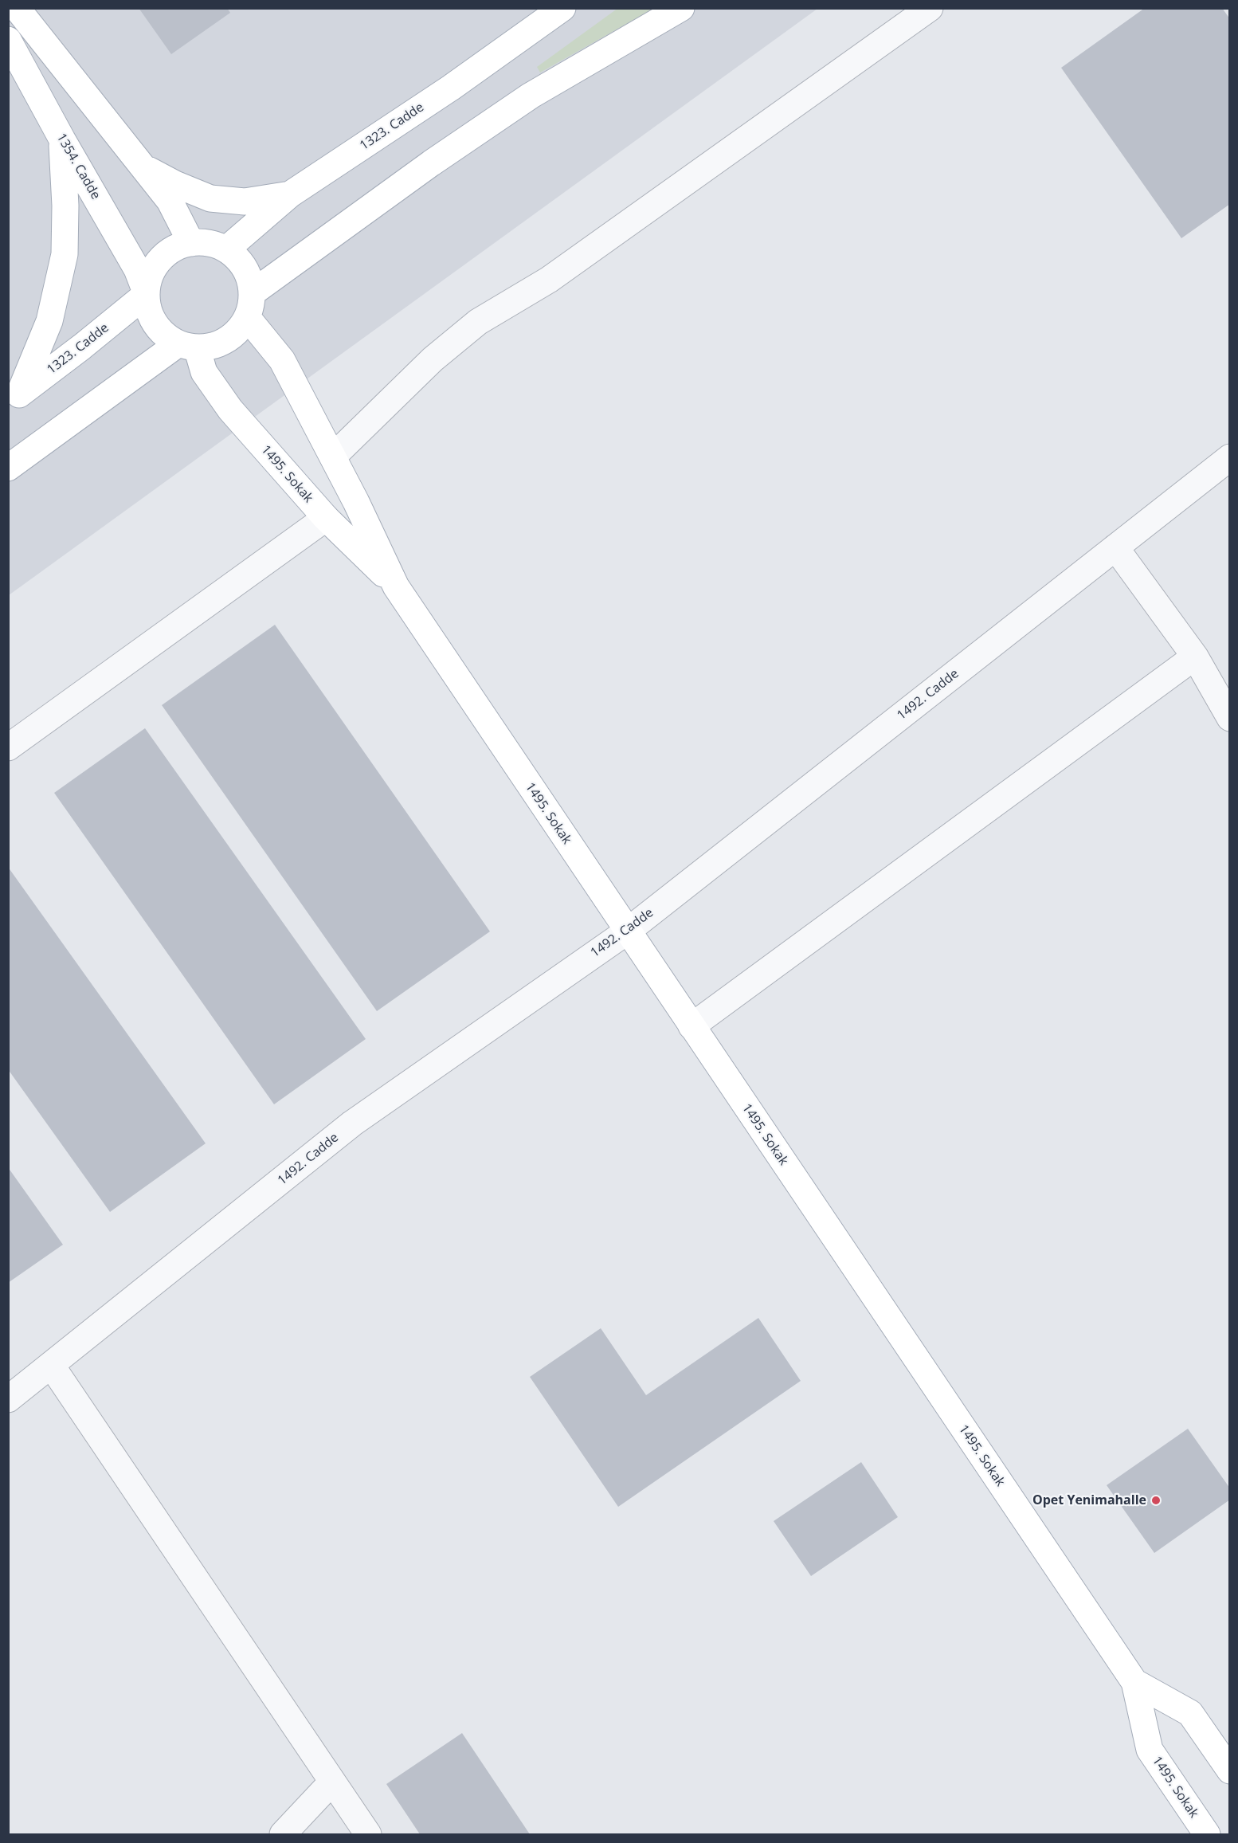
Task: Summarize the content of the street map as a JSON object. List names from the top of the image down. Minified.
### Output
{"streets":{"main road":["1323. Cadde","1354. Cadde","1495. Sokak"],"street":["1492. Cadde"]},"crossings":[["1323. Cadde","1354. Cadde"],["1323. Cadde","1495. Sokak"],["1354. Cadde","1495. Sokak"],["1495. Sokak","1492. Cadde"]],"places":["Opet Yenimahalle"]}
